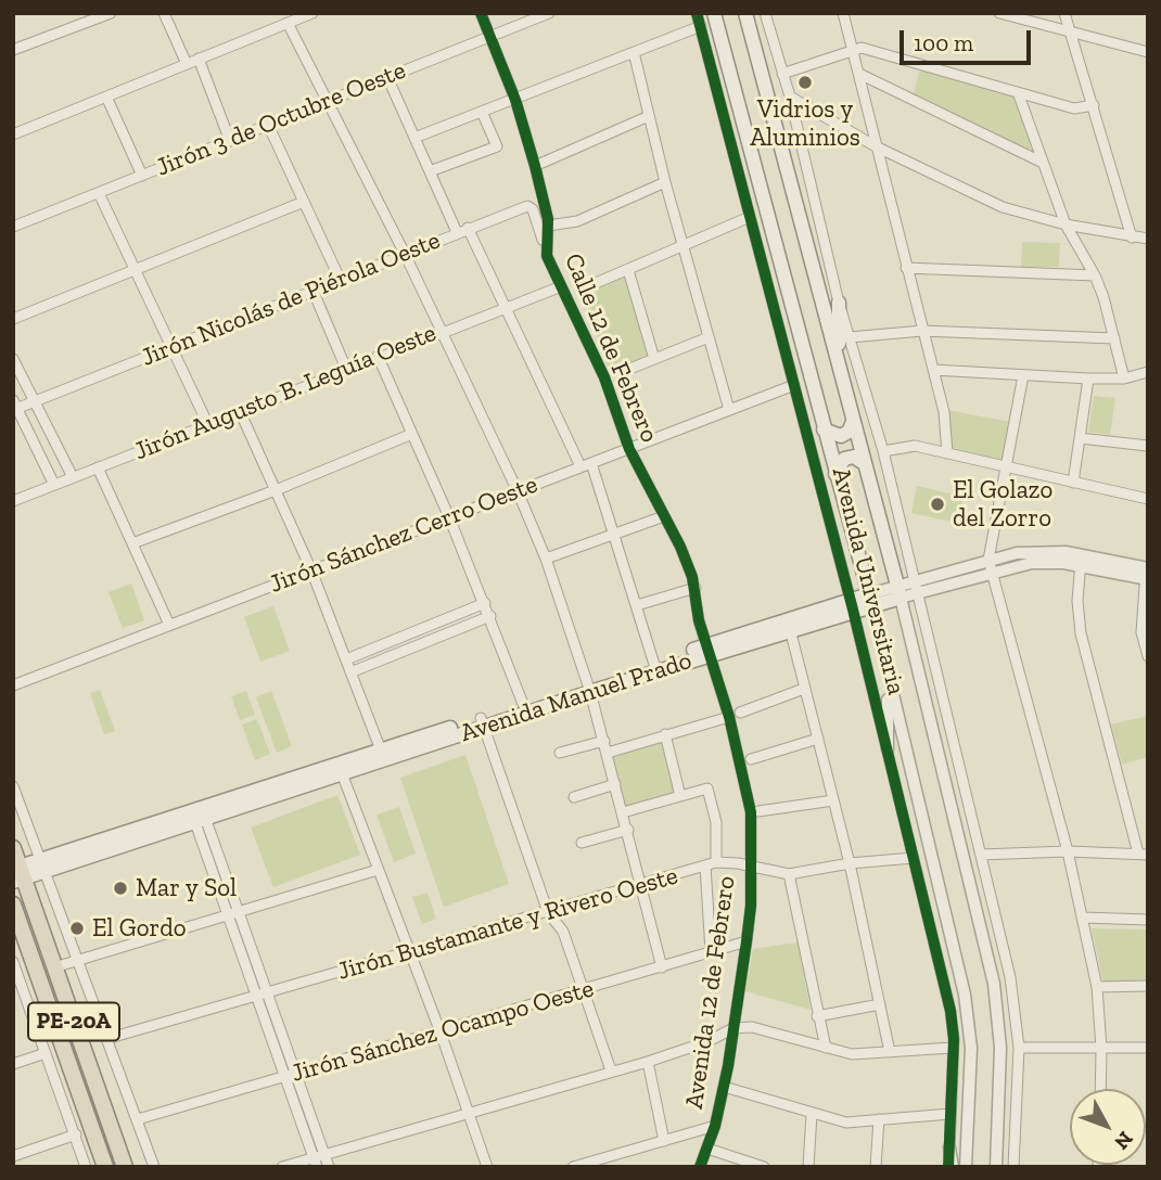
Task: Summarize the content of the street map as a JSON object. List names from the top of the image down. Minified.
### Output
{"streets":{"highway":["PE-20A"],"main road":["Avenida Universitaria","Avenida Manuel Prado"],"street":["Jirón 3 de Octubre Oeste","Jirón Nicolás de Piérola Oeste","Calle 12 de Febrero","Jirón Augusto B. Leguía Oeste","Jirón Sánchez Cerro Oeste","Jirón Bustamante y Rivero Oeste","Avenida 12 de Febrero","Jirón Sánchez Ocampo Oeste"]},"crossings":[["Jirón 3 de Octubre Oeste","Calle 12 de Febrero"],["Jirón Nicolás de Piérola Oeste","Calle 12 de Febrero"],["Calle 12 de Febrero","Jirón Augusto B. Leguía Oeste"],["Calle 12 de Febrero","Jirón Sánchez Cerro Oeste"],["Calle 12 de Febrero","Avenida Manuel Prado"],["Calle 12 de Febrero","Avenida 12 de Febrero"],["Jirón Sánchez Cerro Oeste","Avenida Universitaria"],["Avenida Universitaria","Avenida Manuel Prado"],["Avenida Universitaria","Jirón Bustamante y Rivero Oeste"],["Avenida Manuel Prado","Avenida 12 de Febrero"],["Avenida Manuel Prado","PE-20A"],["Jirón Bustamante y Rivero Oeste","Avenida 12 de Febrero"],["Avenida 12 de Febrero","Jirón Sánchez Ocampo Oeste"]],"places":["Vidrios y Aluminios","El Golazo del Zorro","Mar y Sol","El Gordo"],"scale_bar":"100 m","north":"bottom right"}
